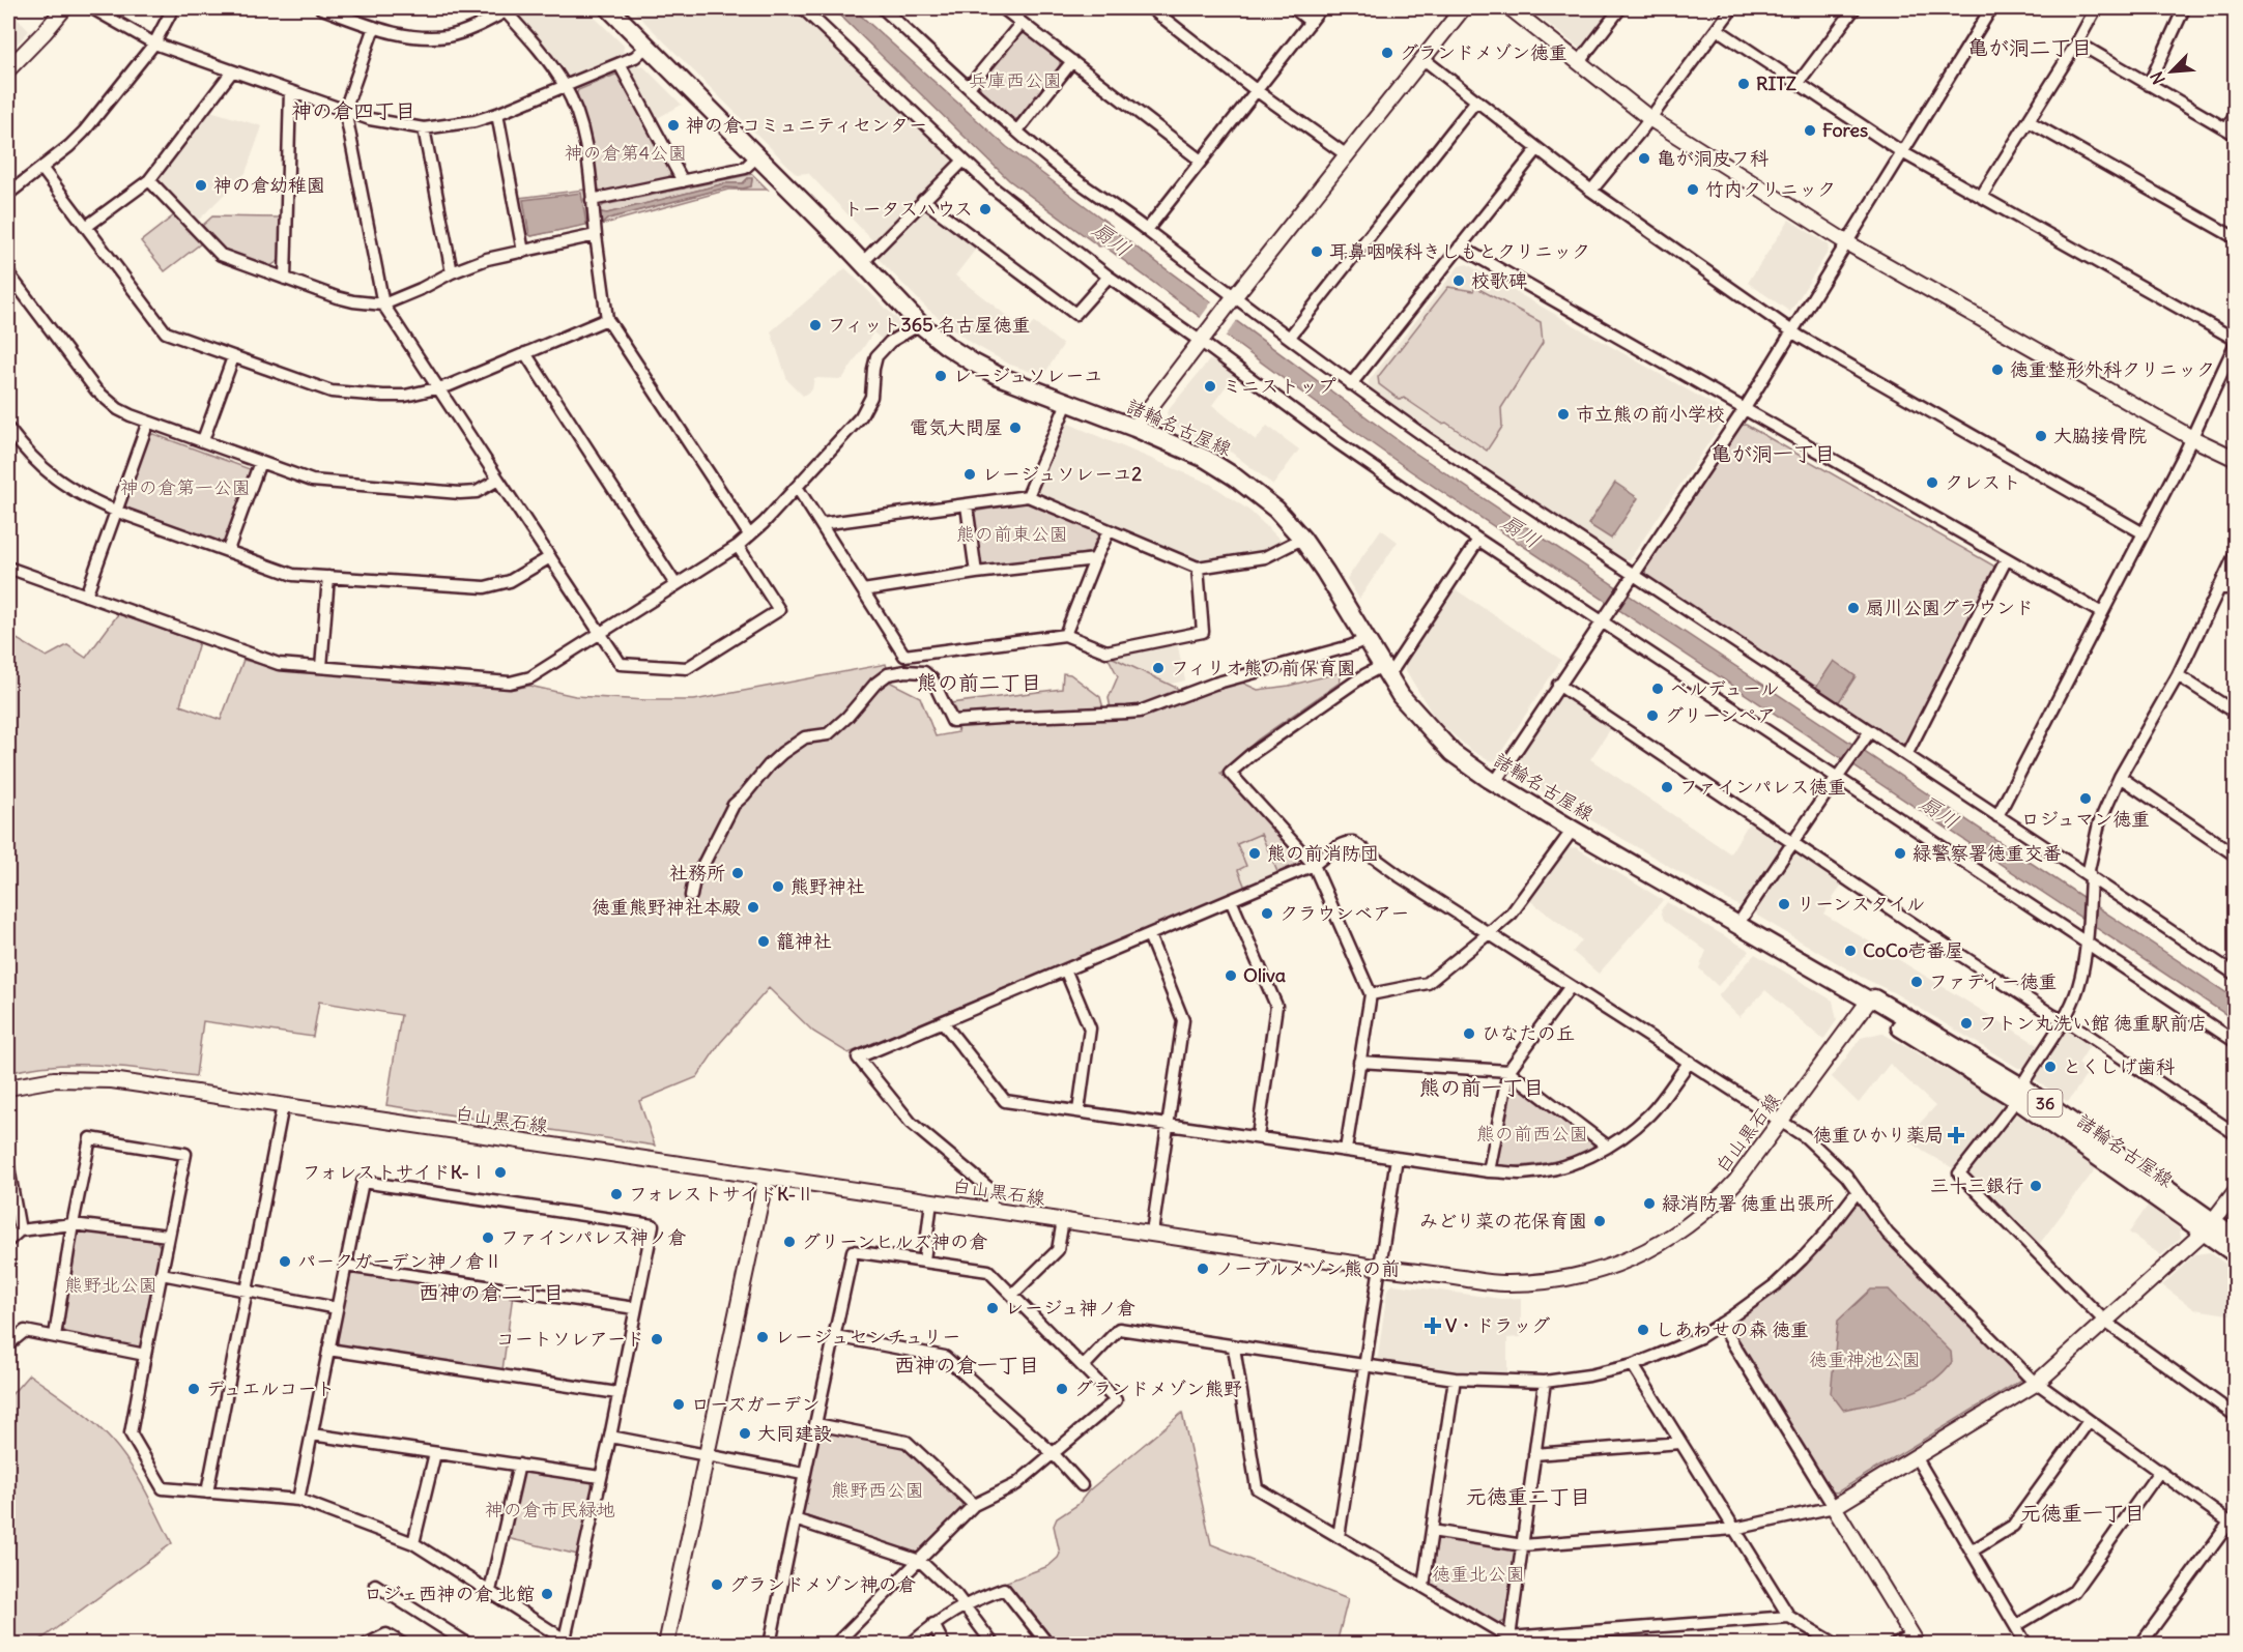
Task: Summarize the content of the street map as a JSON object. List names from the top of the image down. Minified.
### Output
{"streets":{"main road":["諸輪名古屋線","36"],"street":["白山黒石線"]},"crossings":[["諸輪名古屋線","白山黒石線"]],"districts":["亀が洞二丁目","神の倉四丁目","亀が洞一丁目","熊の前二丁目","熊の前一丁目","西神の倉二丁目","西神の倉一丁目","元徳重二丁目","元徳重一丁目"],"water":["扇川"],"parks":["兵庫西公園","神の倉第4公園","神の倉第一公園","熊の前東公園","熊の前西公園","熊野北公園","徳重神池公園","熊野西公園","神の倉市民緑地","徳重北公園"],"places":{"other":["グランドメゾン徳重","RITZ","神の倉コミュニティセンター","Fores","亀が洞皮フ科","神の倉幼稚園","竹内クリニック","トータスハウス","耳鼻咽喉科きしもとクリニック","校歌碑","フィット365 名古屋徳重","徳重整形外科クリニック","レージュソレーユ","ミニストップ","市立熊の前小学校","電気大問屋","大脇接骨院","レージュソレーユ2","クレスト","扇川公園グラウンド","フィリオ熊の前保育園","ベルデュール","グリーンペア","ファインパレス徳重","ロジュマン徳重","熊の前消防団","緑警察署徳重交番","社務所","熊野神社","リーンスタイル","徳重熊野神社本殿","クラウンベアー","籠神社","CoCo壱番屋","Oliva","ファディー徳重","フトン丸洗い館 徳重駅前店","ひなたの丘","とくしげ歯科","フォレストサイドK-Ⅰ","三十三銀行","フォレストサイドK-Ⅱ","緑消防署 徳重出張所","みどり菜の花保育園","ファインパレス神ノ倉","グリーンヒルズ神の倉","パークガーデン神ノ倉Ⅱ","ノーブルメゾン熊の前","レージュ神ノ倉","しあわせの森 徳重","レージュセンチュリー","コートソレアード","デュエルコート","グランドメゾン熊野","ローズガーデン","大同建設","グランドメゾン神の倉","ロジェ西神の倉 北館"],"health":["徳重ひかり薬局","V・ドラッグ"]},"north":"bottom left"}
